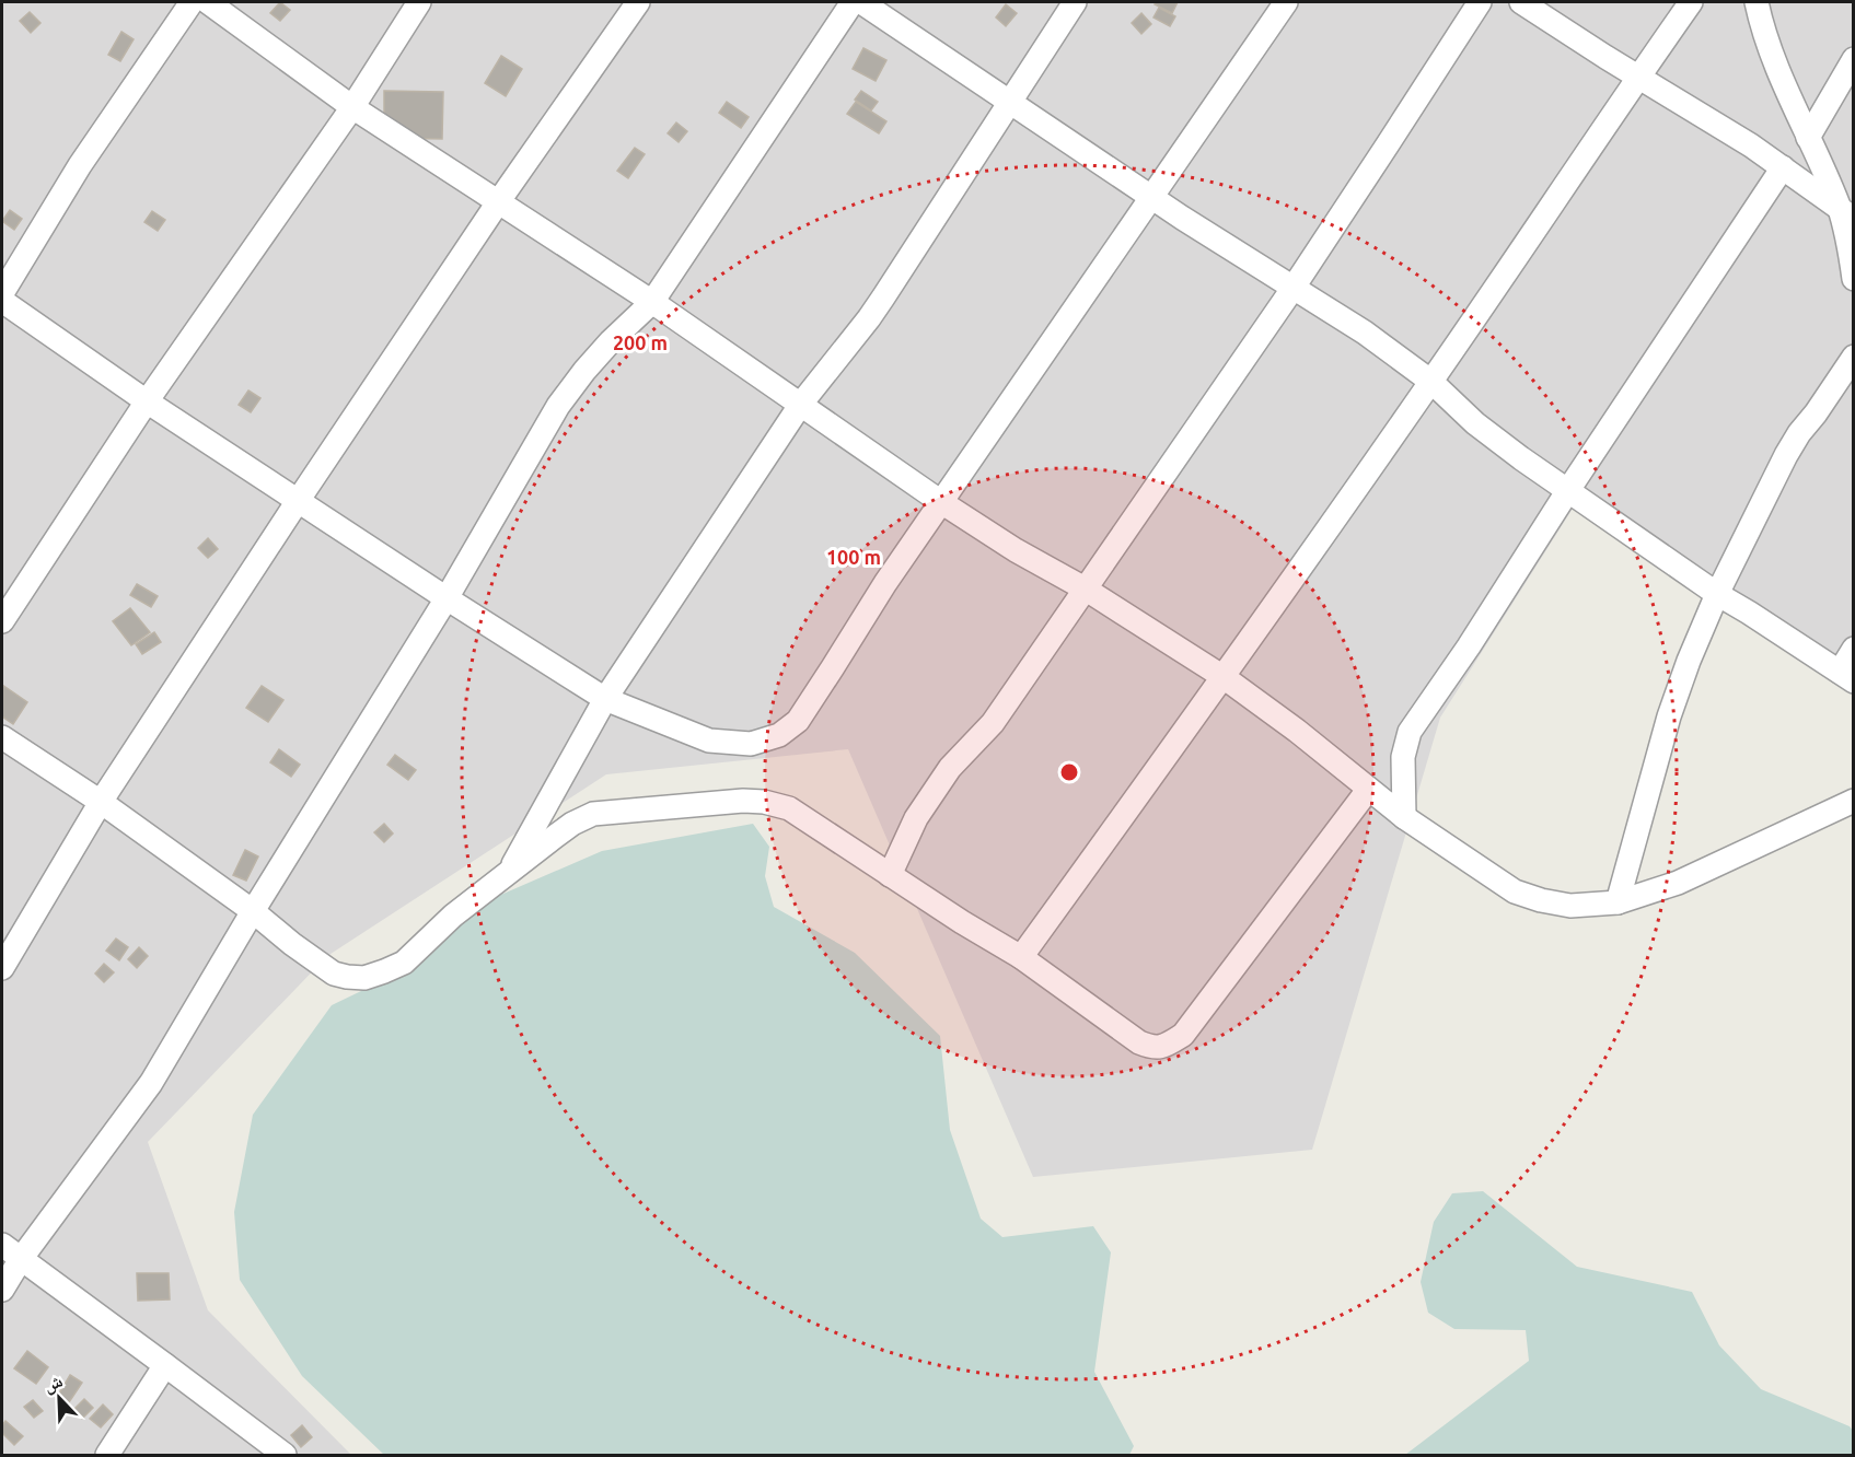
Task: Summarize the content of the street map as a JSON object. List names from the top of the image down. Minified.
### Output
{"north":"top left","rings":["200 m","100 m"]}
